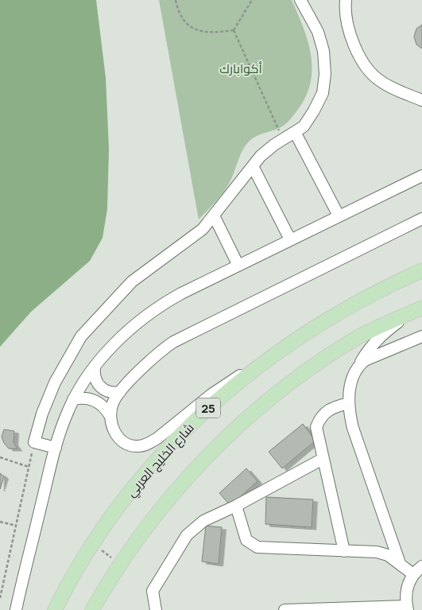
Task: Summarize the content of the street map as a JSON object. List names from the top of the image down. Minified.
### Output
{"streets":{"main road":["25","شارع الخليج العربي"]},"parks":["أكوابارك"]}
